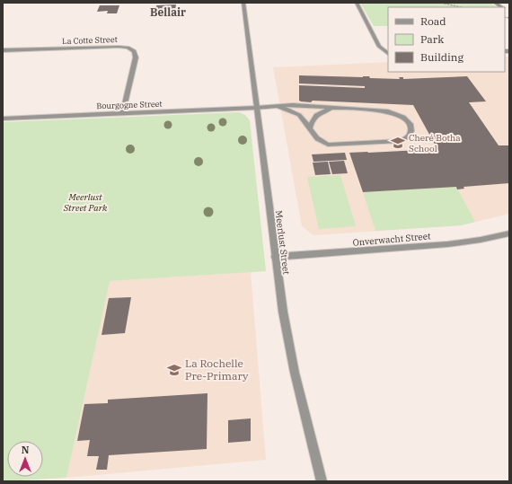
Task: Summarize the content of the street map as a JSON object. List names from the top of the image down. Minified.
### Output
{"streets":{"street":["La Cotte Street","Bourgogne Street","Onverwacht Street","Meerlust Street"]},"crossings":[["La Cotte Street","Bourgogne Street"],["Bourgogne Street","Meerlust Street"],["Onverwacht Street","Meerlust Street"]],"districts":["Bellair"],"parks":["Meerlust Street Park"],"places":{"school or university":["Cheré Botha School","La Rochelle Pre-Primary"]},"legend":["Road","Park","Building"],"north":"top"}
